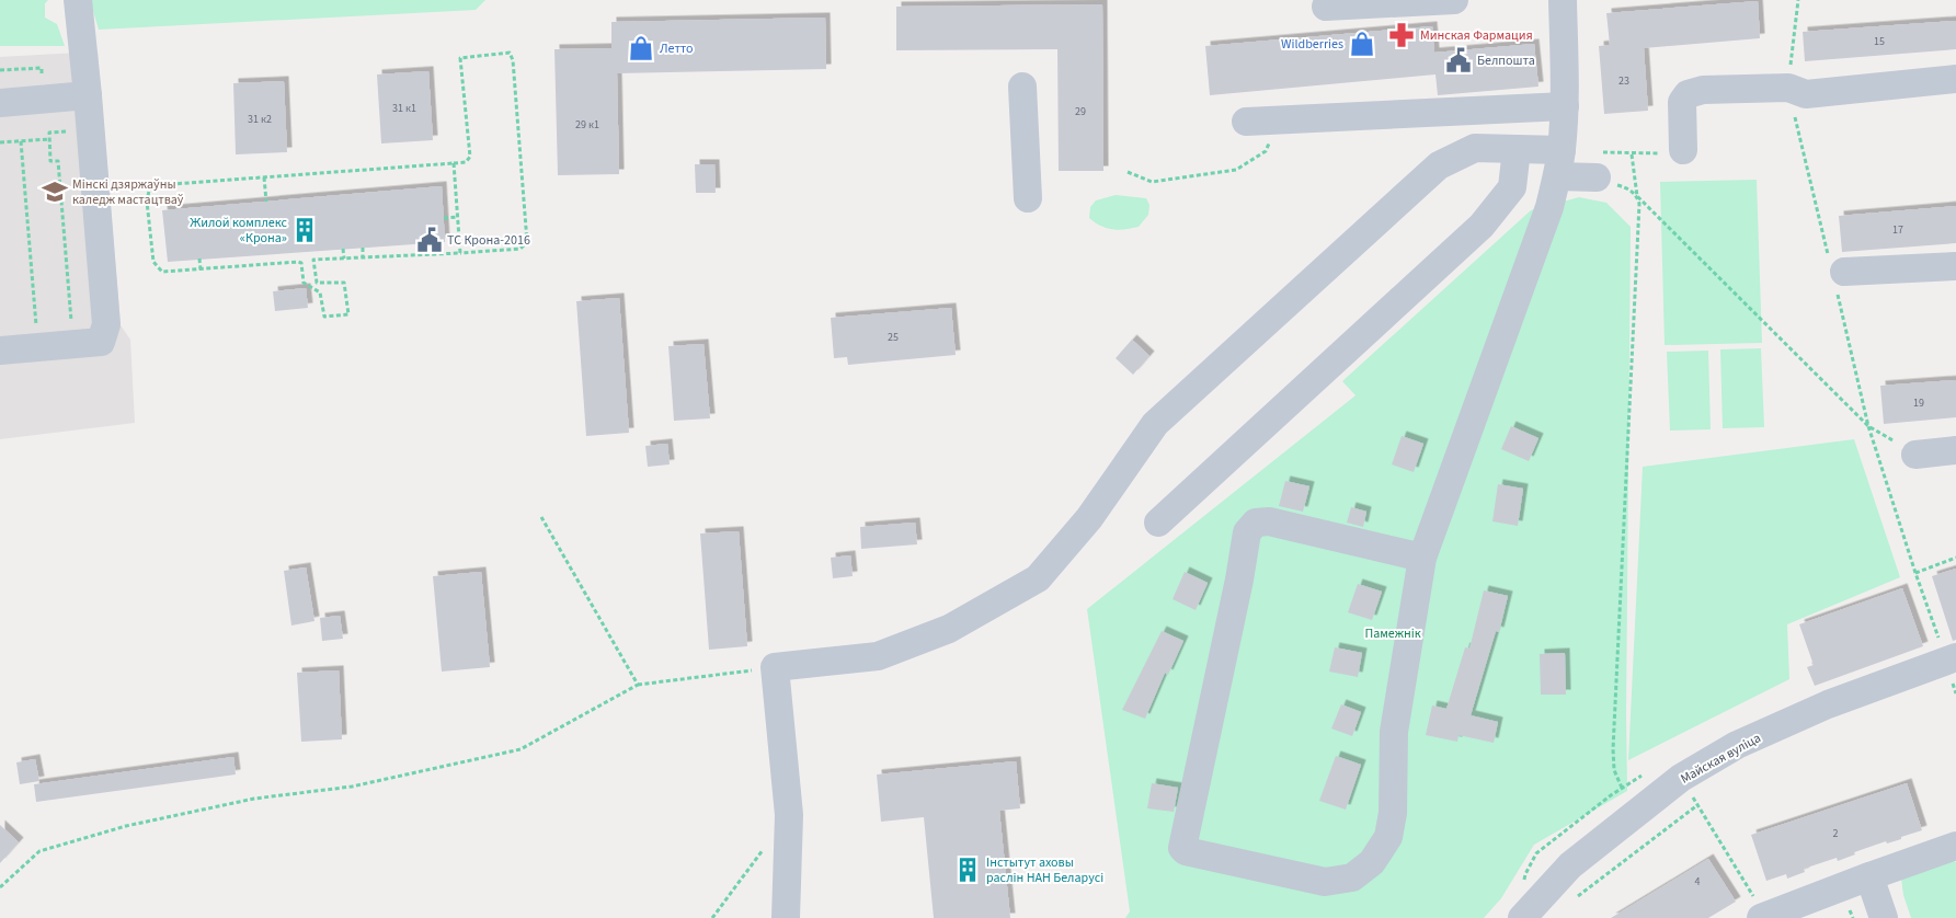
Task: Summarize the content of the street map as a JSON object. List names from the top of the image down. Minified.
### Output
{"streets":{"street":["Майская вуліца"]},"parks":["Памежнік"],"places":{"pharmacy":["Минская Фармация"],"shop":["Wildberries","Летто"],"public building":["Белпошта","ТС Крона-2016"],"school or university":["Мінскі дзяржаўны каледж мастацтваў"],"building":["Жилой комплекс «Крона»","Інстытут аховы раслін НАН Беларусі"]},"house_numbers":["15","23","31 к1","29","31 к2","29 к1","17","25","19","2","4"]}
